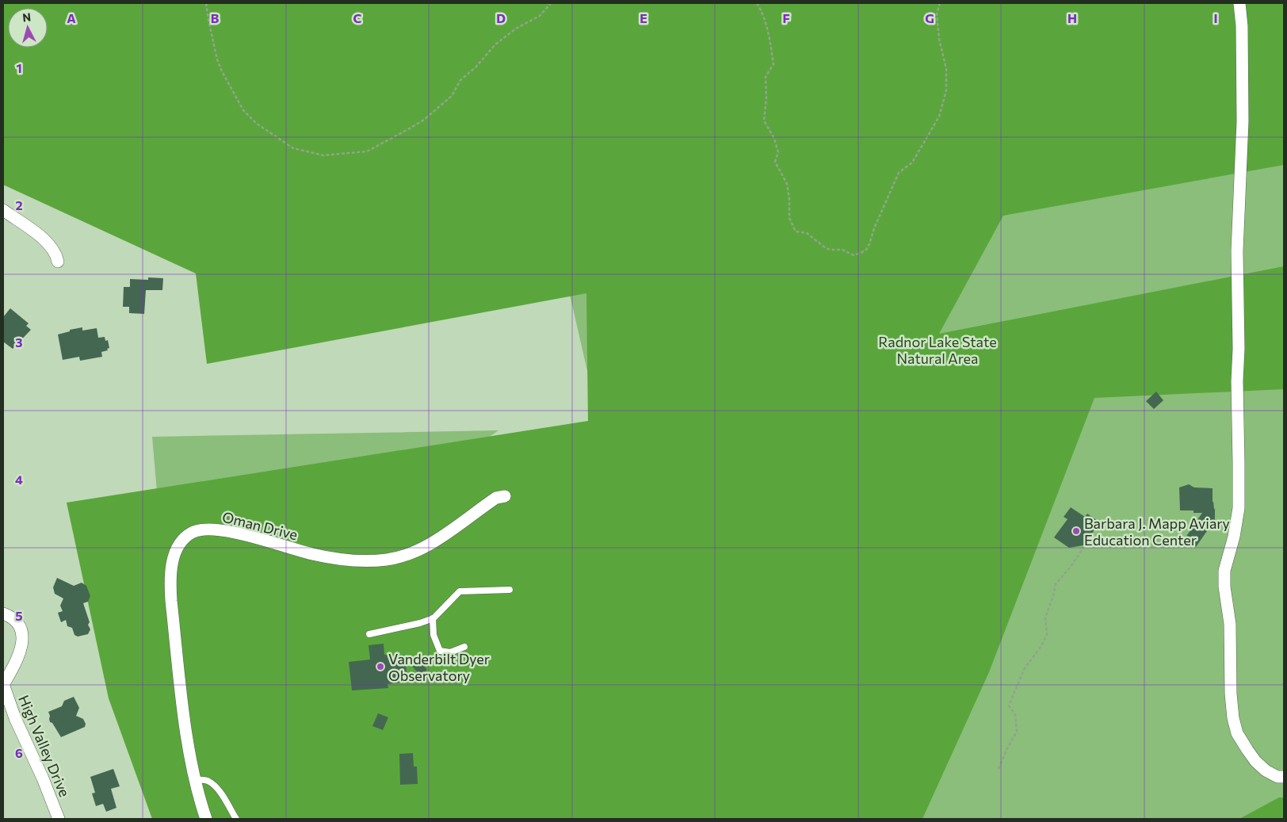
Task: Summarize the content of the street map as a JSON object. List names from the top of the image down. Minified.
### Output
{"streets":{"street":["Oman Drive","High Valley Drive"]},"parks":["Radnor Lake State Natural Area"],"places":["Barbara J. Mapp Aviary Education Center","Vanderbilt Dyer Observatory"],"north":"top","grid":{"columns":["A","B","C","D","E","F","G","H","I"],"rows":["1","2","3","4","5","6"]}}
